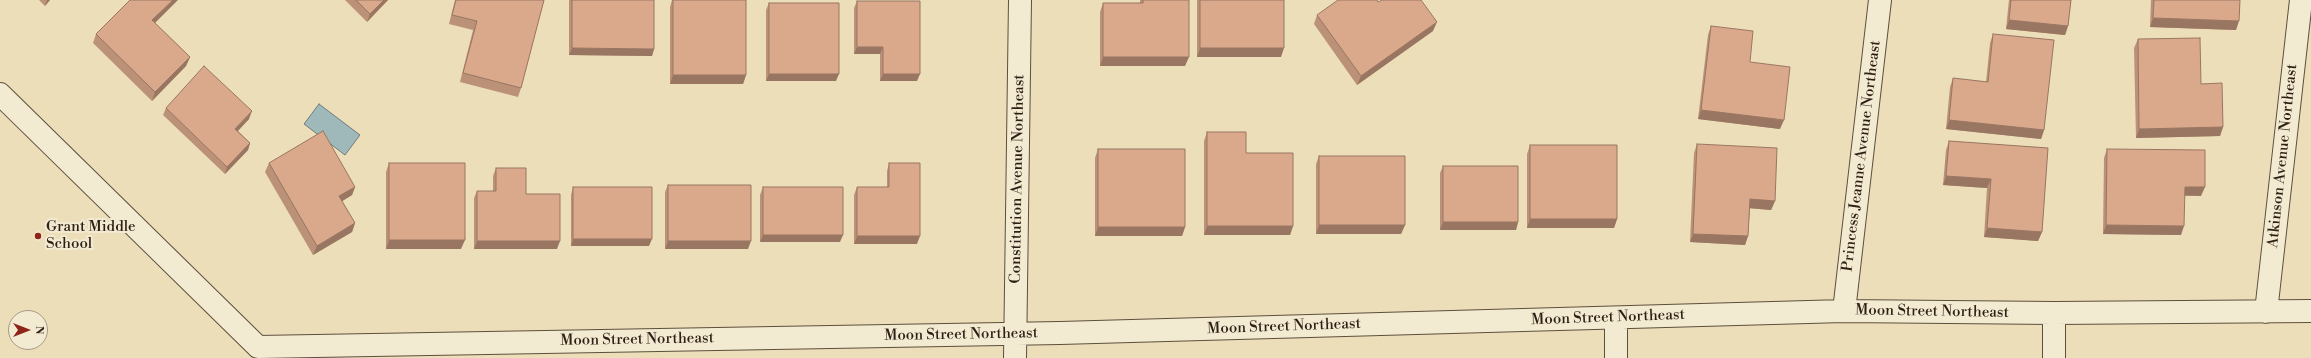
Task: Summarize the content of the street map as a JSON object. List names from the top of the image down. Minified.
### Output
{"streets":{"street":["Princess Jeanne Avenue Northeast","Atkinson Avenue Northeast","Constitution Avenue Northeast","Moon Street Northeast"]},"crossings":[["Princess Jeanne Avenue Northeast","Moon Street Northeast"],["Atkinson Avenue Northeast","Moon Street Northeast"],["Constitution Avenue Northeast","Moon Street Northeast"]],"places":["Grant Middle School"],"north":"right"}
